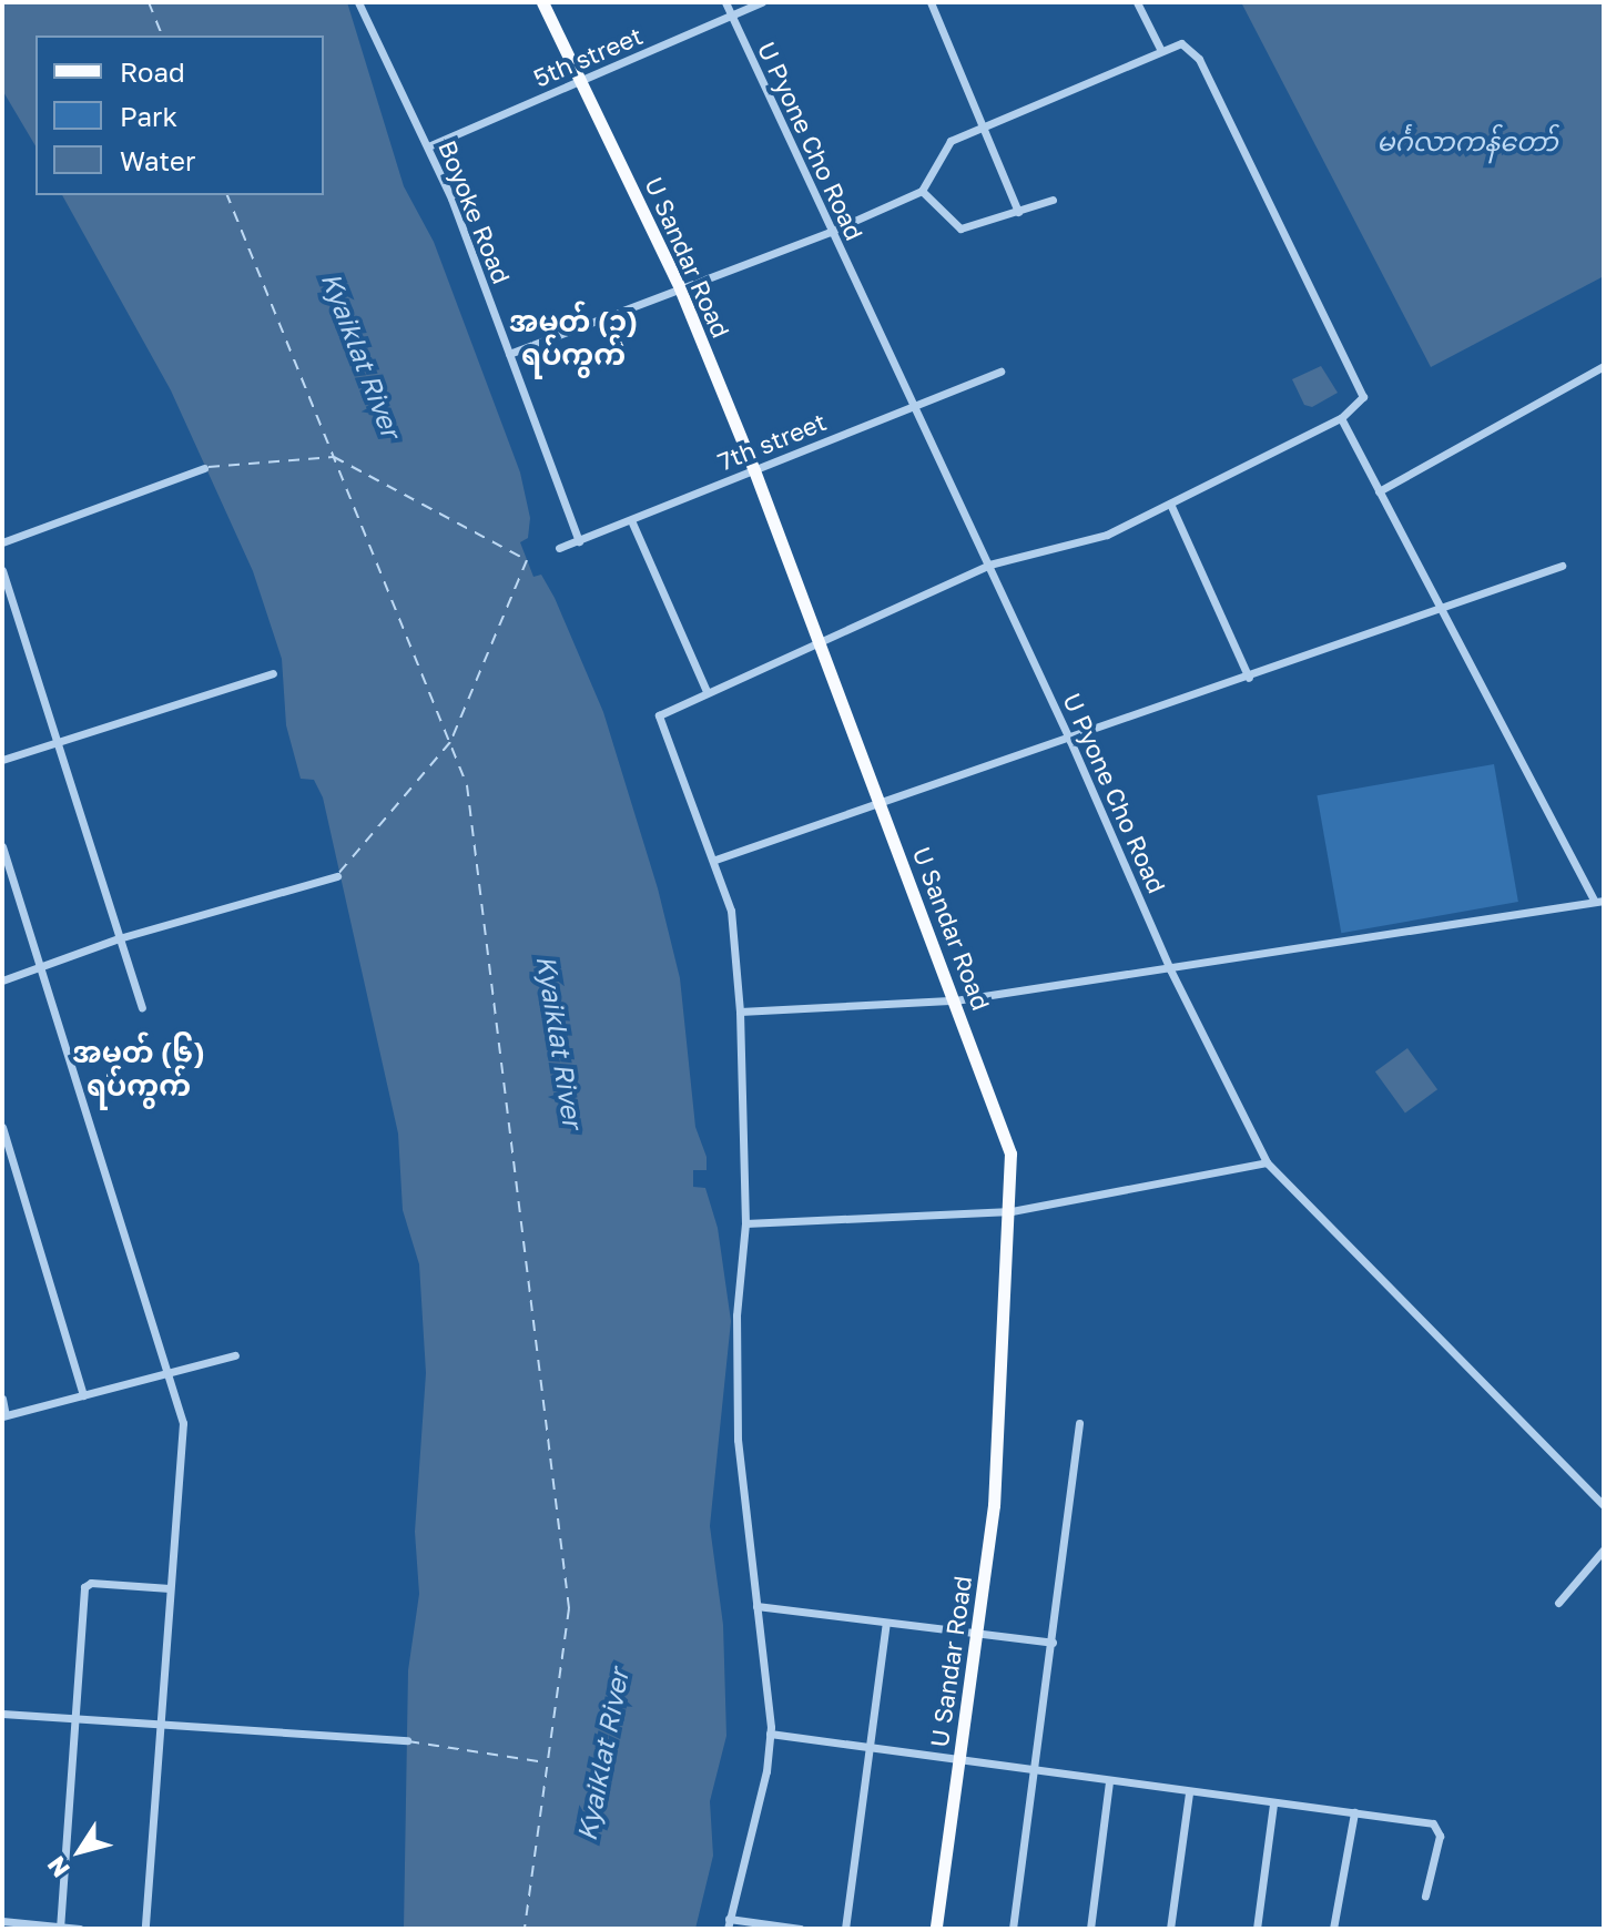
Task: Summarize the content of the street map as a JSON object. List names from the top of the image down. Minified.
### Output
{"streets":{"main road":["U Sandar Road"],"street":["5th street","U Pyone Cho Road","Boyoke Road","7th street"]},"crossings":[["5th street","U Pyone Cho Road"],["5th street","Boyoke Road"],["5th street","U Sandar Road"],["U Pyone Cho Road","7th street"],["Boyoke Road","7th street"],["U Sandar Road","7th street"]],"districts":["အမှတ် (၃) ရပ်ကွက်","အမှတ် (၆) ရပ်ကွက်"],"water":["မင်္ဂလာကန်တော်","Kyaiklat River"],"legend":["Road","Park","Water"],"north":"bottom left"}
